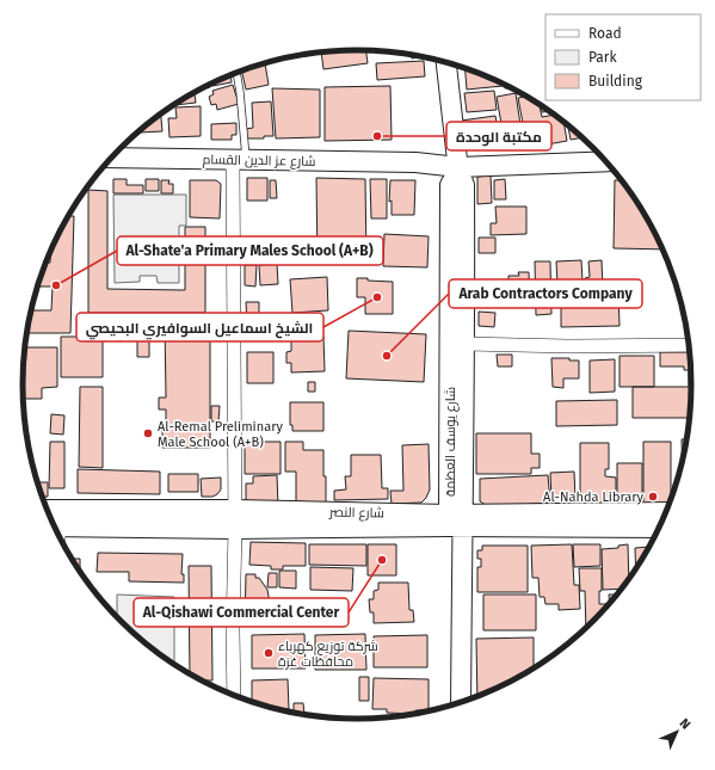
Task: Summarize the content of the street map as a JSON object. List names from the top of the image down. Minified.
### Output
{"streets":{"main road":["شارع عز الدين القسام","شارع يوسف العظمة","شارع النصر"]},"crossings":[["شارع عز الدين القسام","شارع يوسف العظمة"],["شارع يوسف العظمة","شارع النصر"]],"places":["مكتبة الوحدة","Al-Shate'a Primary Males School (A+B)","الشيخ اسماعيل السوافيري البحيصي","Arab Contractors Company","Al-Remal Preliminary Male School (A+B)","Al-Nahda Library","Al-Qishawi Commercial Center","شركة توزيع كهرباء محافظات غزة"],"legend":["Road","Park","Building"],"north":"top right"}
